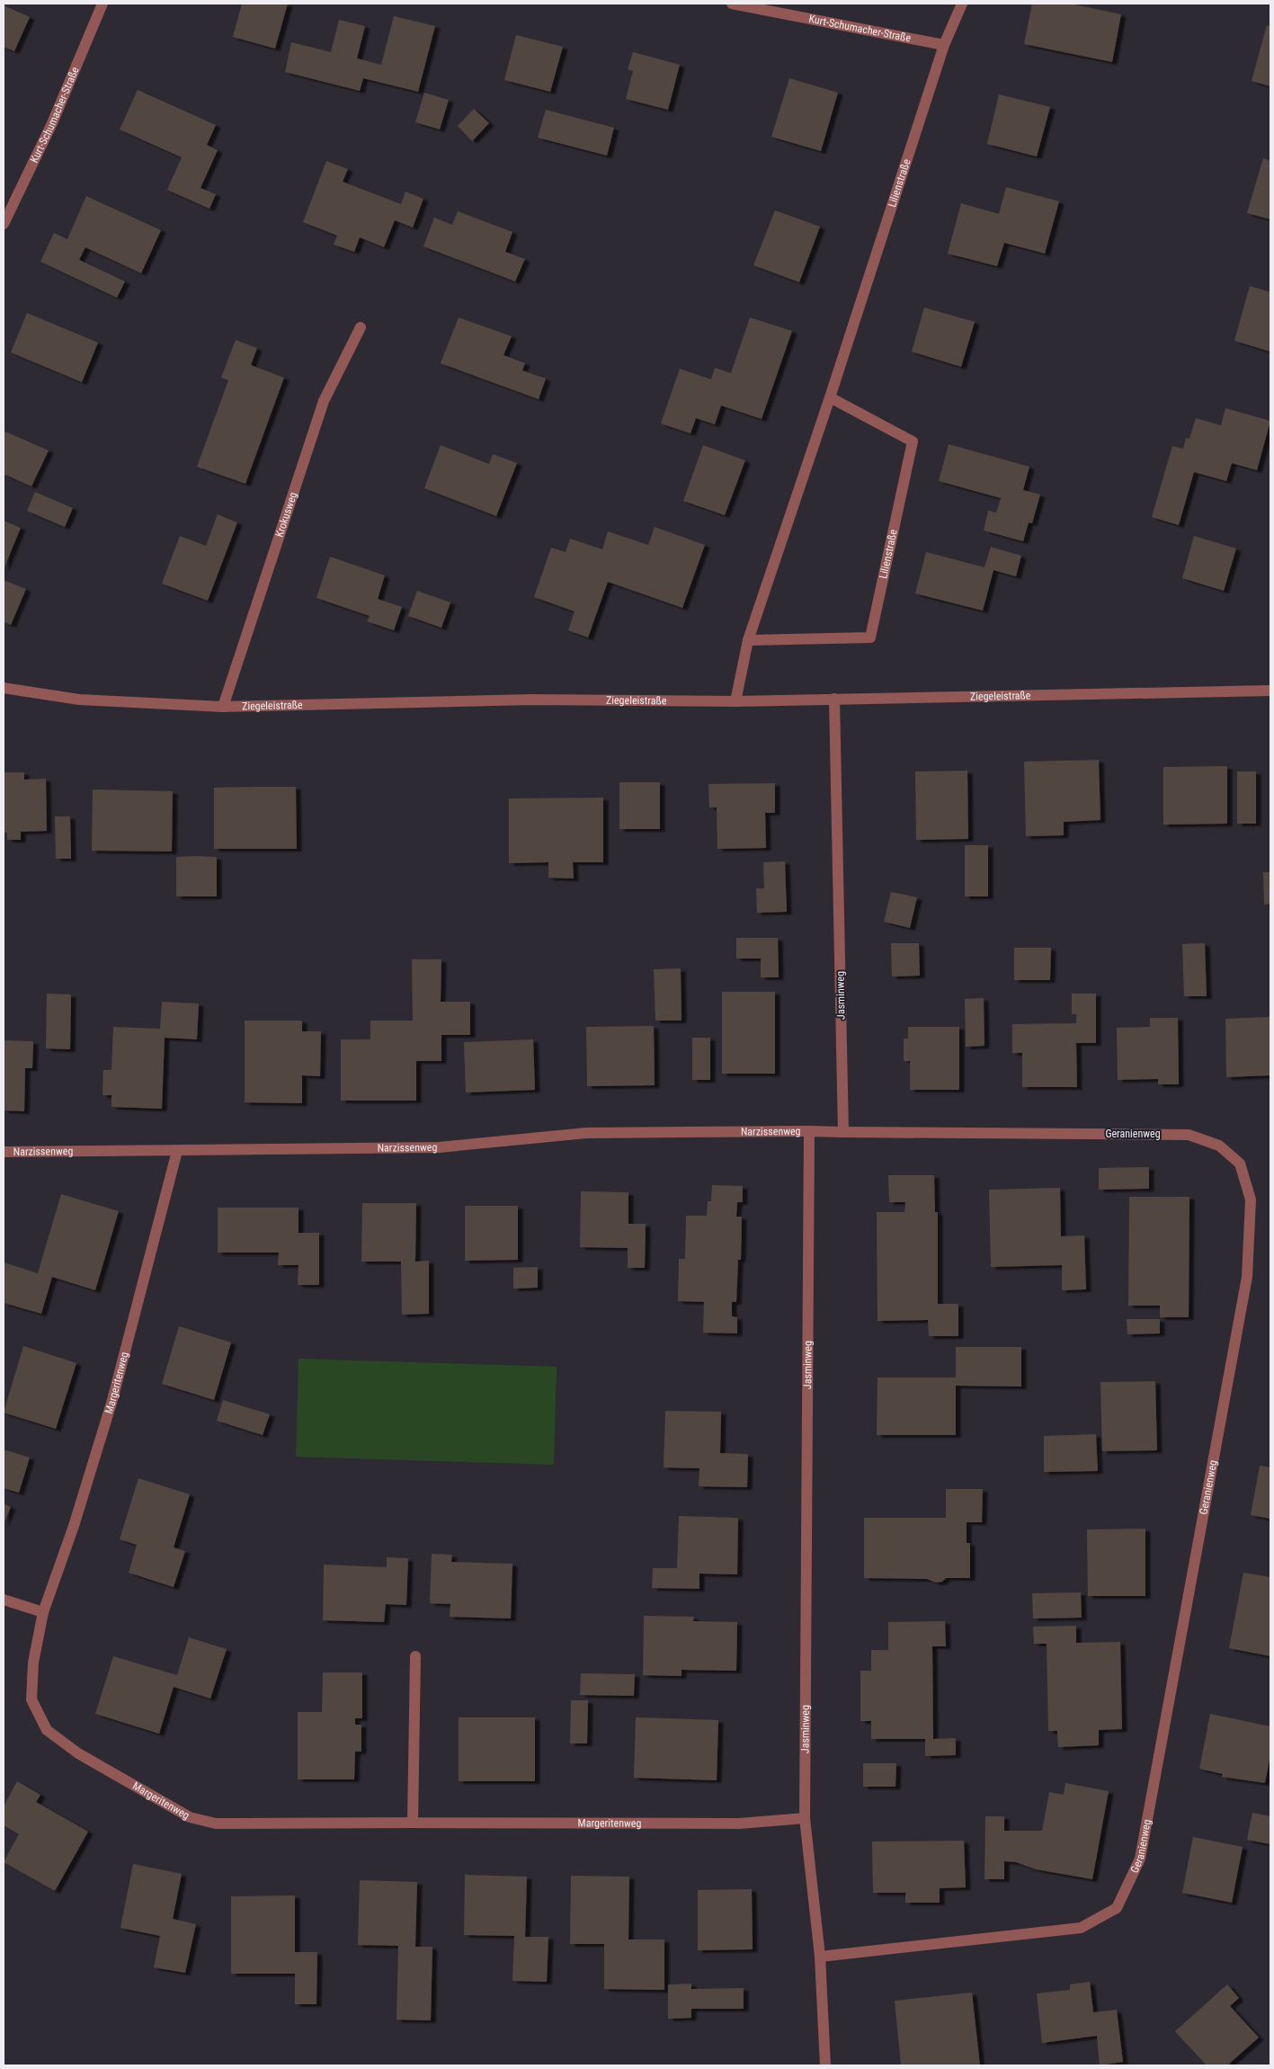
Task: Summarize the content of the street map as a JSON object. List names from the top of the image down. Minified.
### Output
{"streets":{"street":["Kurt-Schumacher-Straße","Lilienstraße","Krokusweg","Ziegeleistraße","Jasminweg","Narzissenweg","Geranienweg","Margeritenweg"]},"crossings":[["Kurt-Schumacher-Straße","Lilienstraße"],["Lilienstraße","Ziegeleistraße"],["Krokusweg","Ziegeleistraße"],["Ziegeleistraße","Jasminweg"],["Jasminweg","Narzissenweg"],["Jasminweg","Geranienweg"],["Jasminweg","Margeritenweg"],["Narzissenweg","Margeritenweg"]]}
